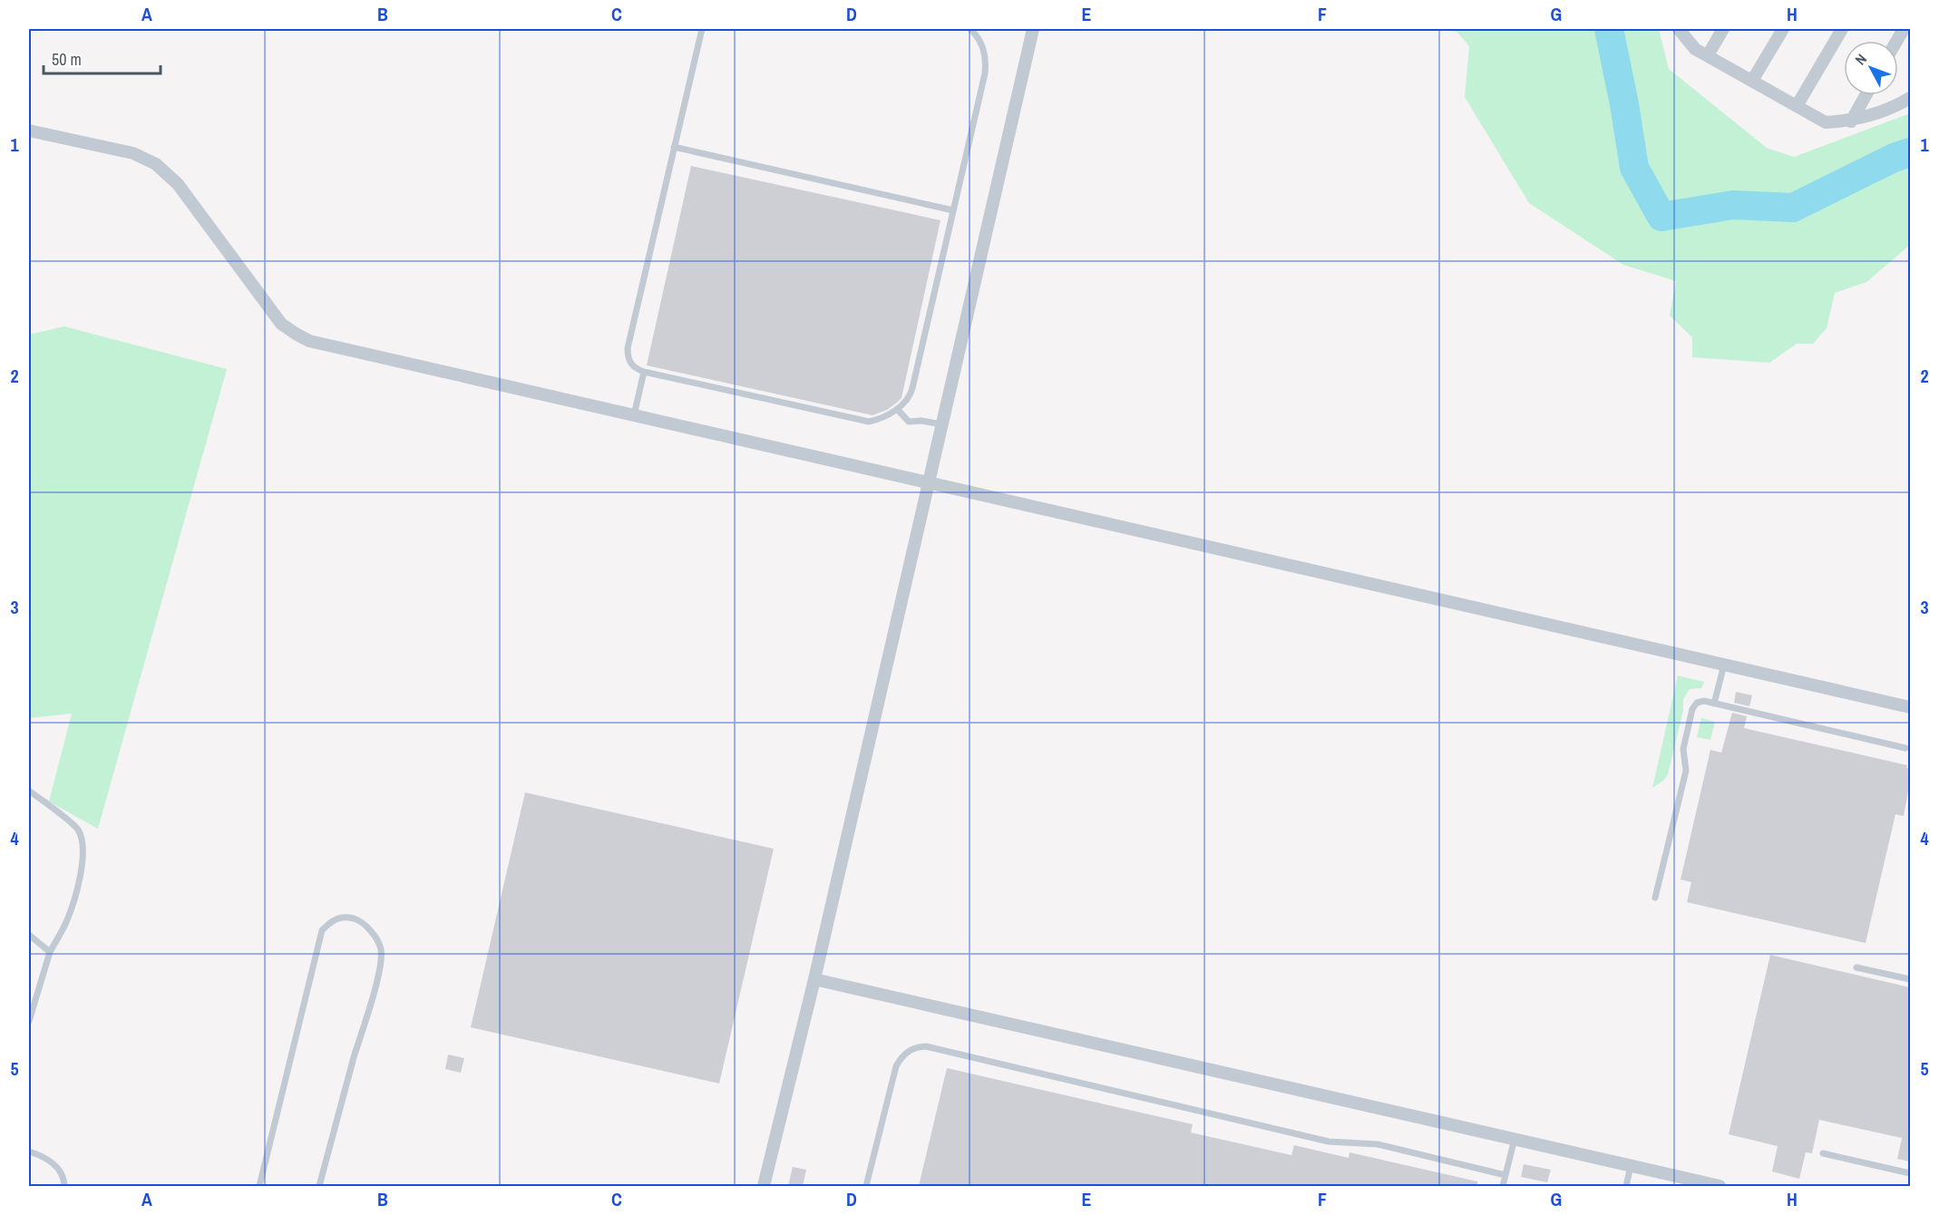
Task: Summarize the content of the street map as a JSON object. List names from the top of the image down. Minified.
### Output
{"scale_bar":"50 m","north":"top left","grid":{"columns":["A","B","C","D","E","F","G","H"],"rows":["1","2","3","4","5"]}}
